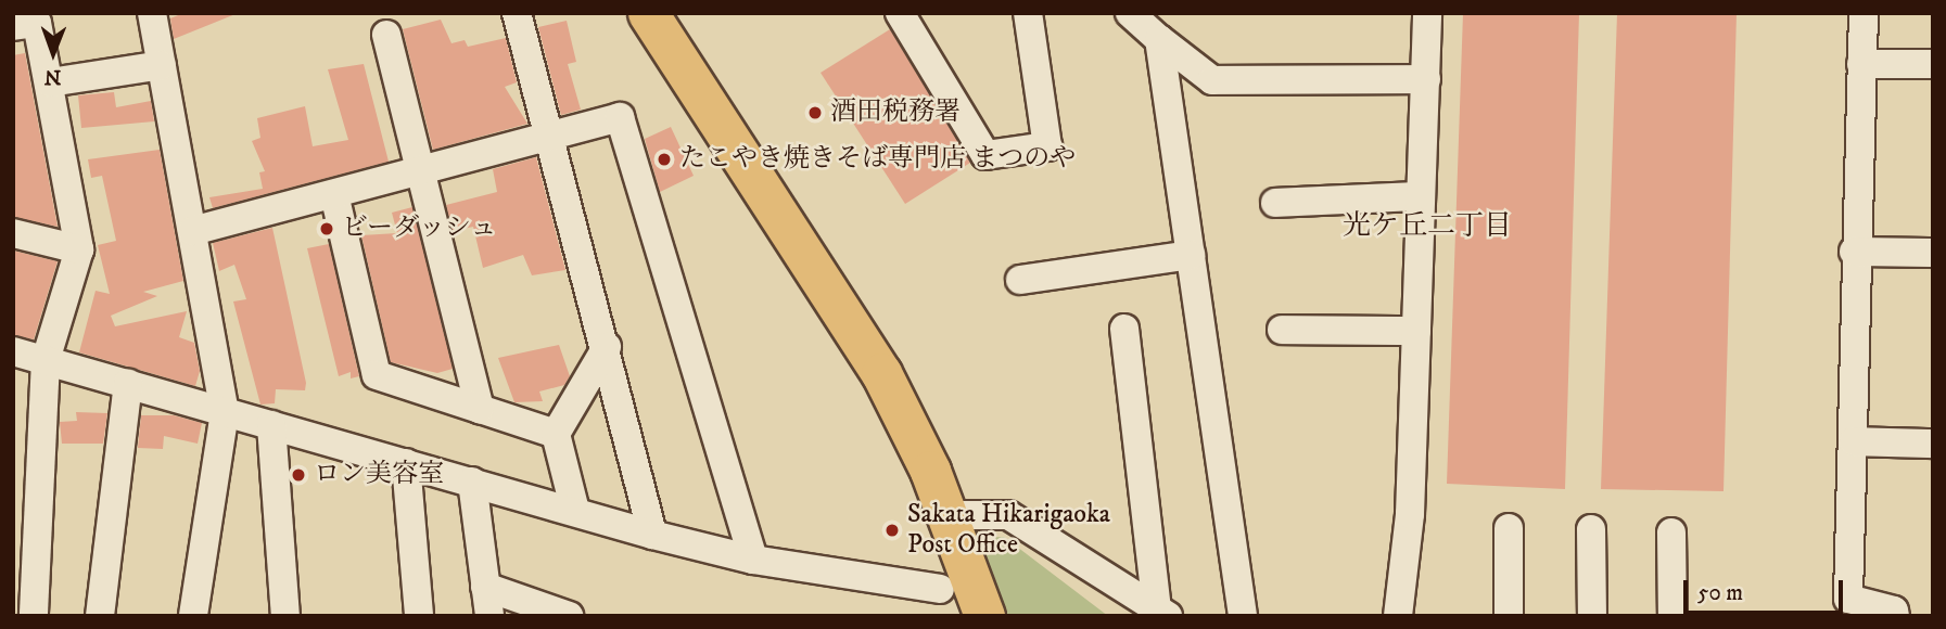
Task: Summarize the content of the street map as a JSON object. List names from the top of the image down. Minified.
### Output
{"districts":["光ケ丘二丁目"],"places":["酒田税務署","たこやき焼きそば専門店 まつのや","ビーダッシュ","ロン美容室","Sakata Hikarigaoka Post Office"],"scale_bar":"50 m","north":"bottom"}
